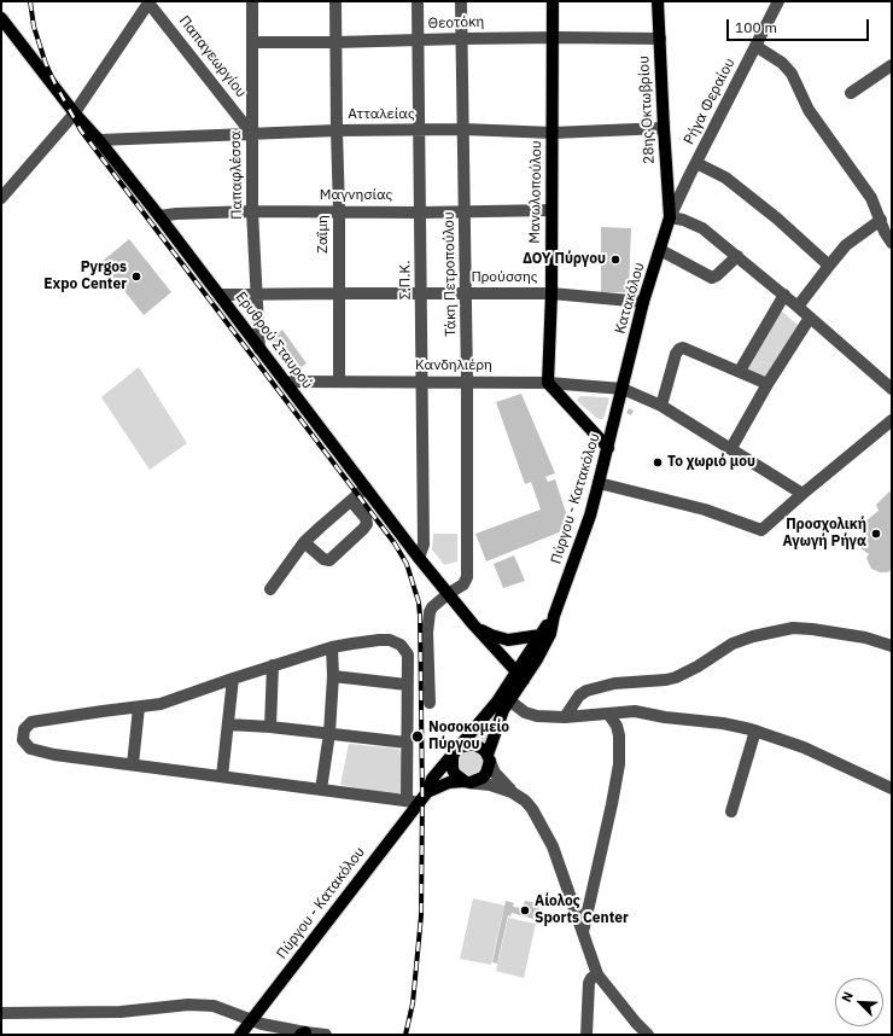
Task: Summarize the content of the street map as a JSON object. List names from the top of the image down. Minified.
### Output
{"streets":{"main road":["28ης Οκτωβρίου","Μανωλοπούλου","Κατακόλου","Ερυθρού Σταυρού","Πύργου - Κατακόλου"],"street":["Θεοτόκη","Παπαγεωργίου","Ρήγα Φεραίου","Ατταλείας","Παπαφλέσσα","Μαγνησίας","Ζαΐμη","Τάκη Πετροπούλου","Προύσσης","Σ.Π.Κ.","Κανδηλιέρη"]},"crossings":[["Θεοτόκη","28ης Οκτωβρίου"],["Θεοτόκη","Παπαφλέσσα"],["Θεοτόκη","Μανωλοπούλου"],["Θεοτόκη","Ζαΐμη"],["Θεοτόκη","Τάκη Πετροπούλου"],["Θεοτόκη","Σ.Π.Κ."],["Παπαγεωργίου","Ατταλείας"],["Παπαγεωργίου","Παπαφλέσσα"],["Ρήγα Φεραίου","28ης Οκτωβρίου"],["Ρήγα Φεραίου","Κατακόλου"],["28ης Οκτωβρίου","Ατταλείας"],["28ης Οκτωβρίου","Κατακόλου"],["Ατταλείας","Παπαφλέσσα"],["Ατταλείας","Μανωλοπούλου"],["Ατταλείας","Ζαΐμη"],["Ατταλείας","Τάκη Πετροπούλου"],["Ατταλείας","Σ.Π.Κ."],["Ατταλείας","Ερυθρού Σταυρού"],["Παπαφλέσσα","Μαγνησίας"],["Παπαφλέσσα","Προύσσης"],["Παπαφλέσσα","Ερυθρού Σταυρού"],["Μανωλοπούλου","Μαγνησίας"],["Μανωλοπούλου","Προύσσης"],["Μανωλοπούλου","Κανδηλιέρη"],["Μαγνησίας","Ζαΐμη"],["Μαγνησίας","Τάκη Πετροπούλου"],["Μαγνησίας","Σ.Π.Κ."],["Μαγνησίας","Ερυθρού Σταυρού"],["Ζαΐμη","Προύσσης"],["Ζαΐμη","Κανδηλιέρη"],["Τάκη Πετροπούλου","Προύσσης"],["Τάκη Πετροπούλου","Ερυθρού Σταυρού"],["Τάκη Πετροπούλου","Κανδηλιέρη"],["Προύσσης","Σ.Π.Κ."],["Προύσσης","Κατακόλου"],["Προύσσης","Ερυθρού Σταυρού"],["Σ.Π.Κ.","Ερυθρού Σταυρού"],["Σ.Π.Κ.","Κανδηλιέρη"],["Κατακόλου","Κανδηλιέρη"],["Κατακόλου","Πύργου - Κατακόλου"],["Ερυθρού Σταυρού","Κανδηλιέρη"],["Ερυθρού Σταυρού","Πύργου - Κατακόλου"],["Κανδηλιέρη","Πύργου - Κατακόλου"]],"places":["ΔΟΥ Πύργου","Pyrgos Expo Center","Το χωριό μου","Προσχολική Αγωγή Ρήγα","Νοσοκομείο Πύργου","Αίολος Sports Center"],"scale_bar":"100 m","north":"top left"}
